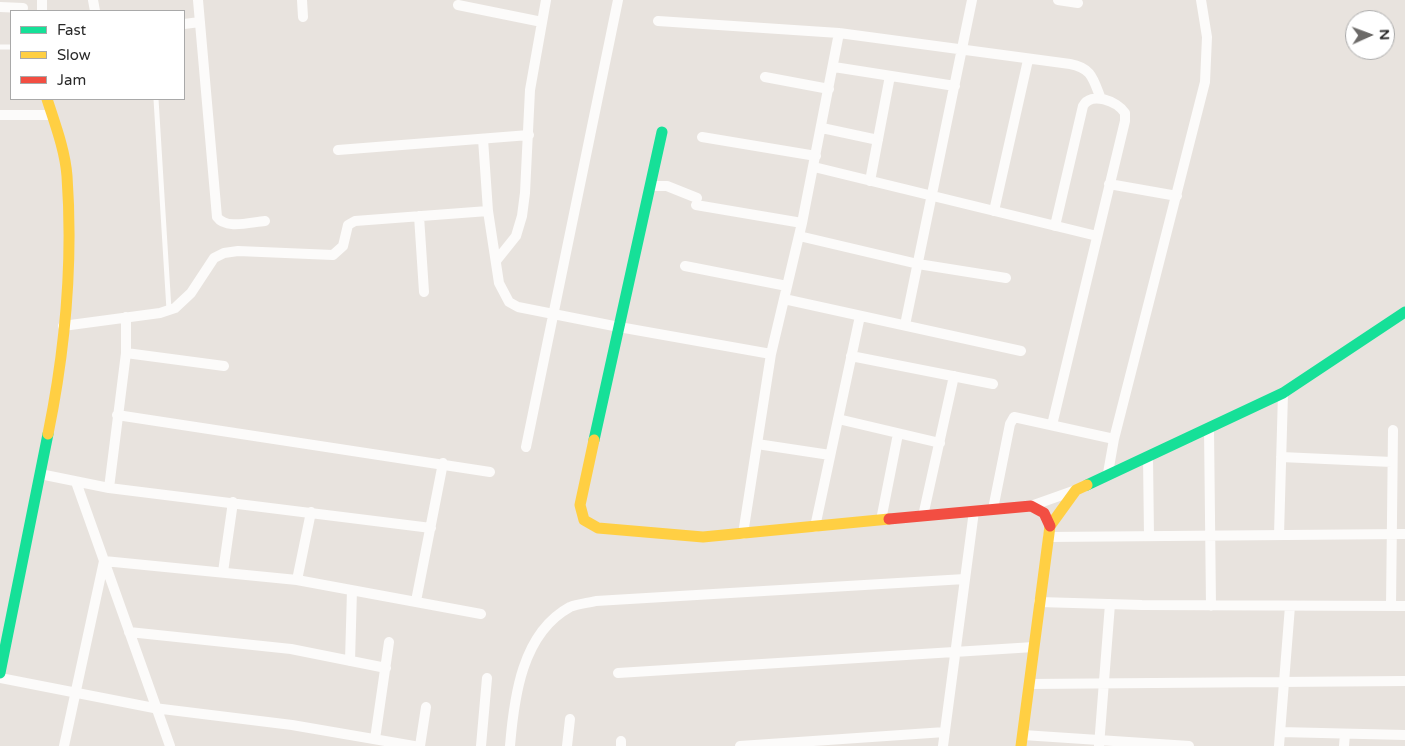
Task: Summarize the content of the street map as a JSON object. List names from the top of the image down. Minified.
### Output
{"legend":["Fast","Slow","Jam"],"north":"right"}
